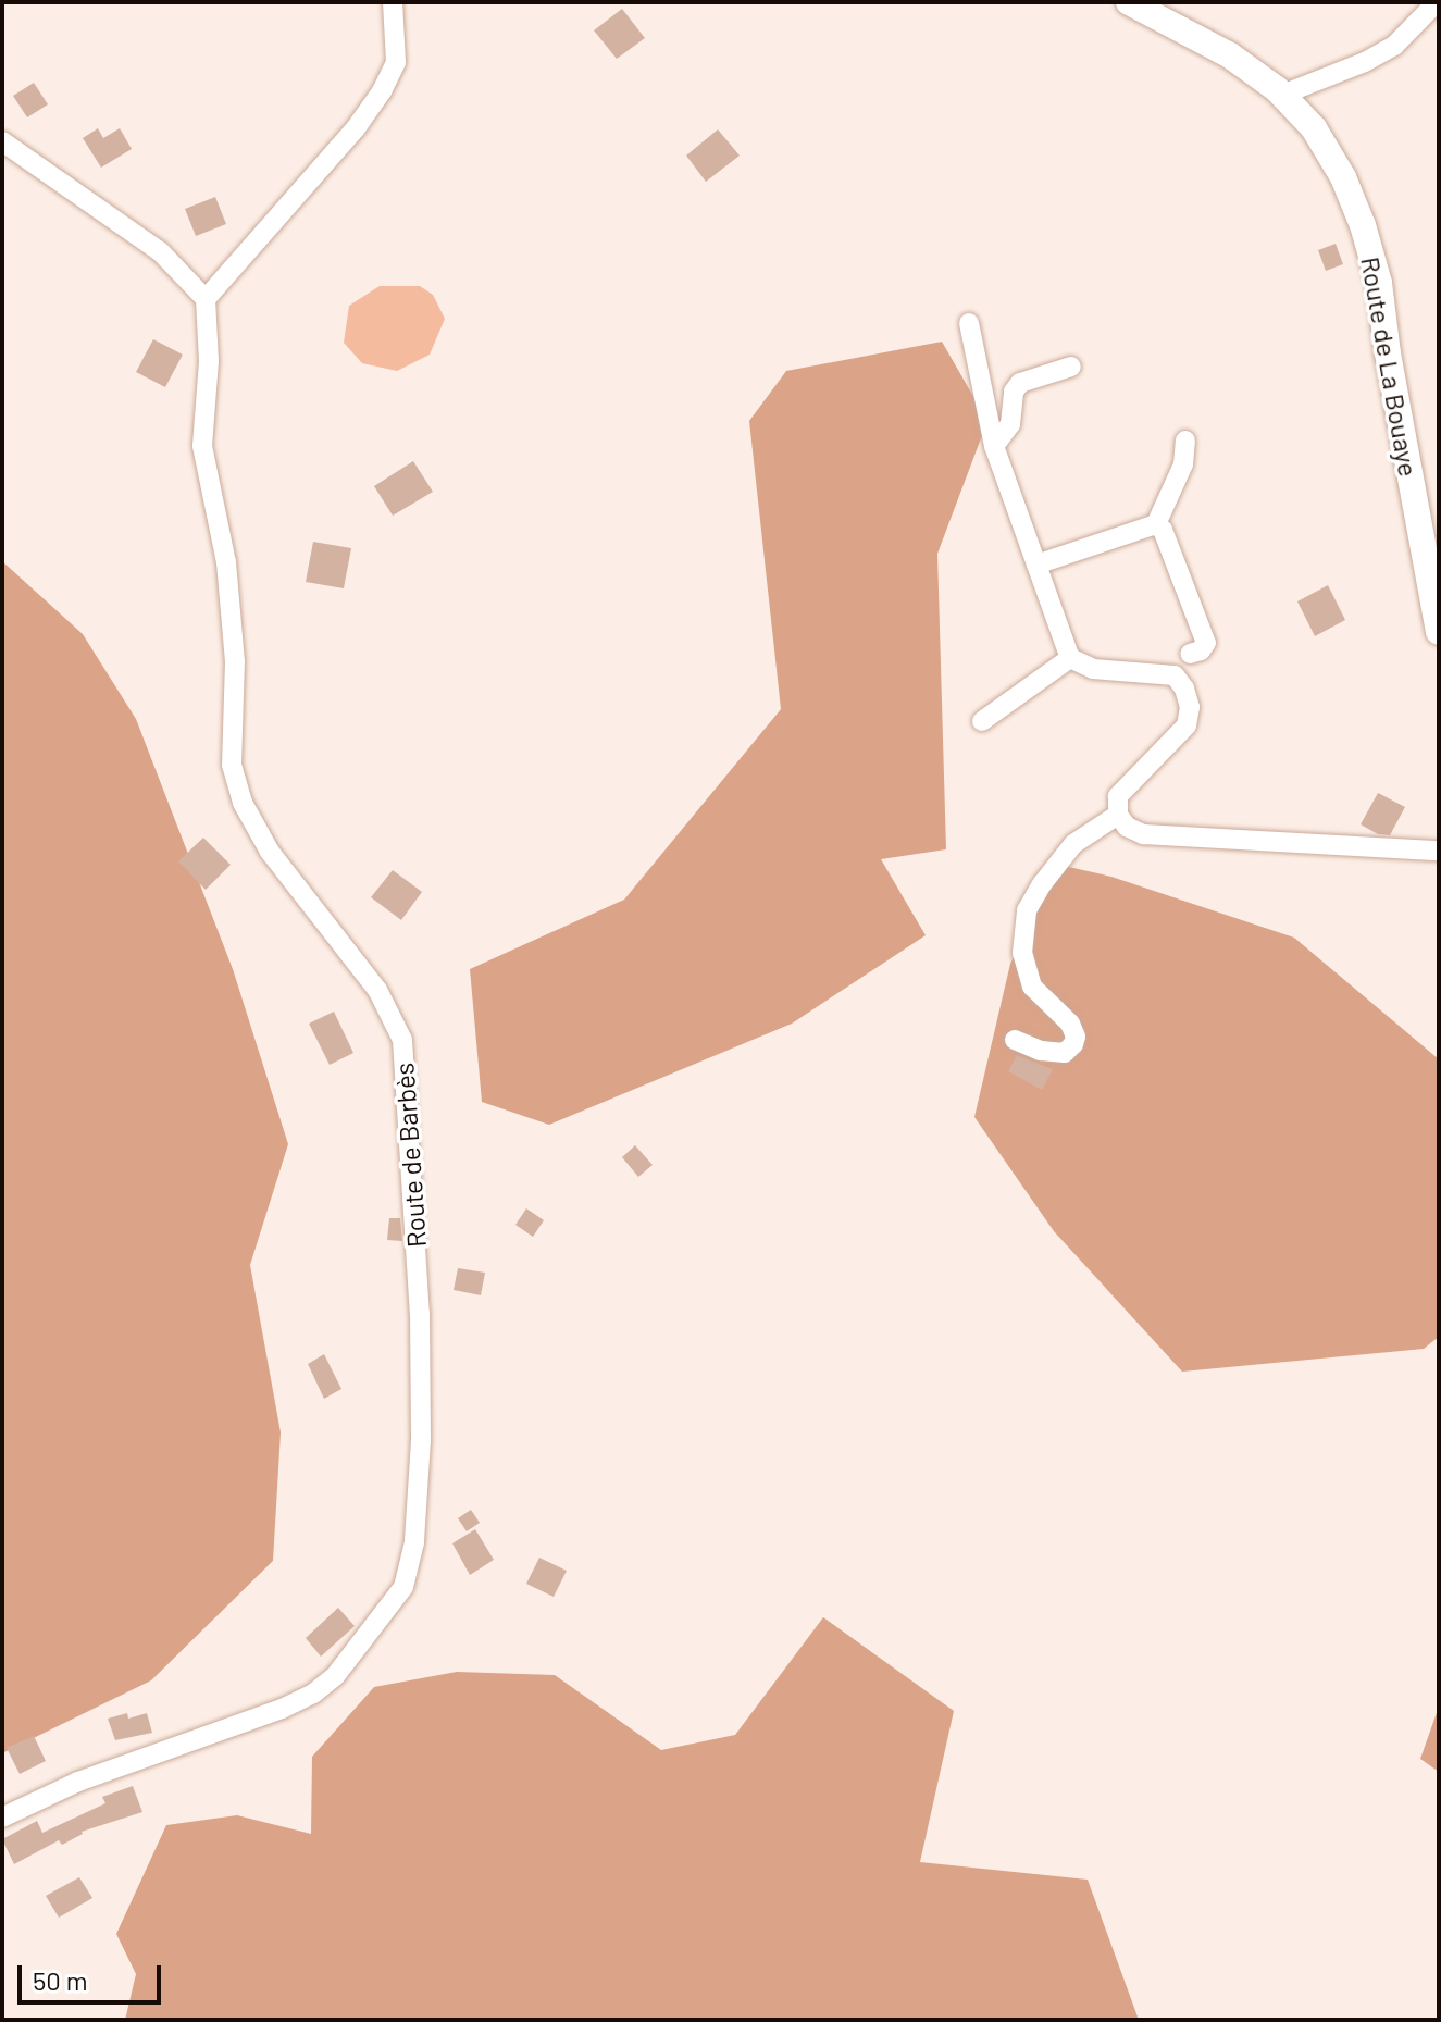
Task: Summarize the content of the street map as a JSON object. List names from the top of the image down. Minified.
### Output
{"streets":{"main road":["Route de La Bouaye"],"street":["Route de Barbès"]},"scale_bar":"50 m"}
